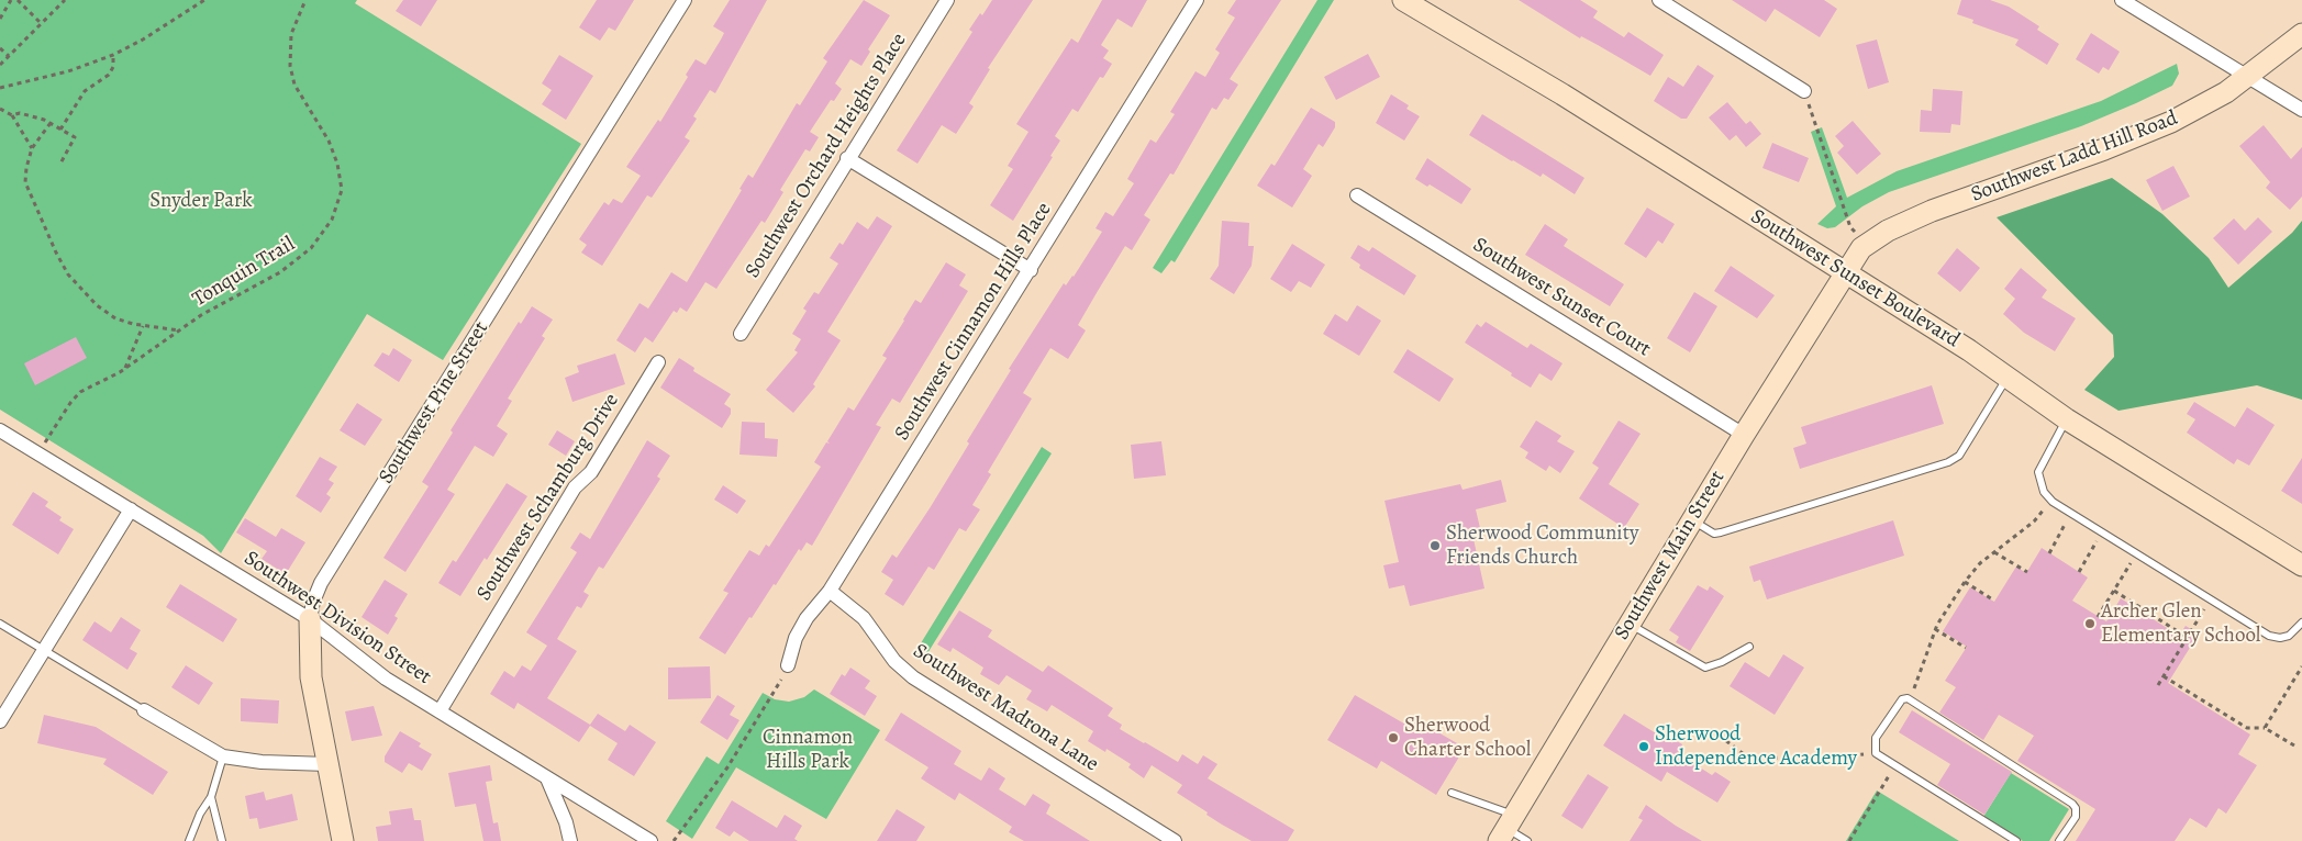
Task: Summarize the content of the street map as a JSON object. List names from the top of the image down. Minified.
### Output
{"streets":{"street":["Southwest Orchard Heights Place","Southwest Ladd Hill Road","Southwest Sunset Boulevard","Southwest Sunset Court","Southwest Cinnamon Hills Place","Southwest Pine Street","Southwest Schamburg Drive","Southwest Main Street","Southwest Division Street","Southwest Madrona Lane"],"path":["Tonquin Trail"]},"crossings":[["Southwest Ladd Hill Road","Southwest Sunset Boulevard"],["Southwest Ladd Hill Road","Southwest Main Street"],["Tonquin Trail","Southwest Division Street"],["Southwest Sunset Boulevard","Southwest Main Street"],["Southwest Sunset Court","Southwest Main Street"],["Southwest Cinnamon Hills Place","Southwest Madrona Lane"],["Southwest Pine Street","Southwest Division Street"],["Southwest Schamburg Drive","Southwest Division Street"]],"parks":["Snyder Park","Cinnamon Hills Park"],"places":["Sherwood Community Friends Church","Archer Glen Elementary School","Sherwood Charter School","Sherwood Independence Academy"]}
